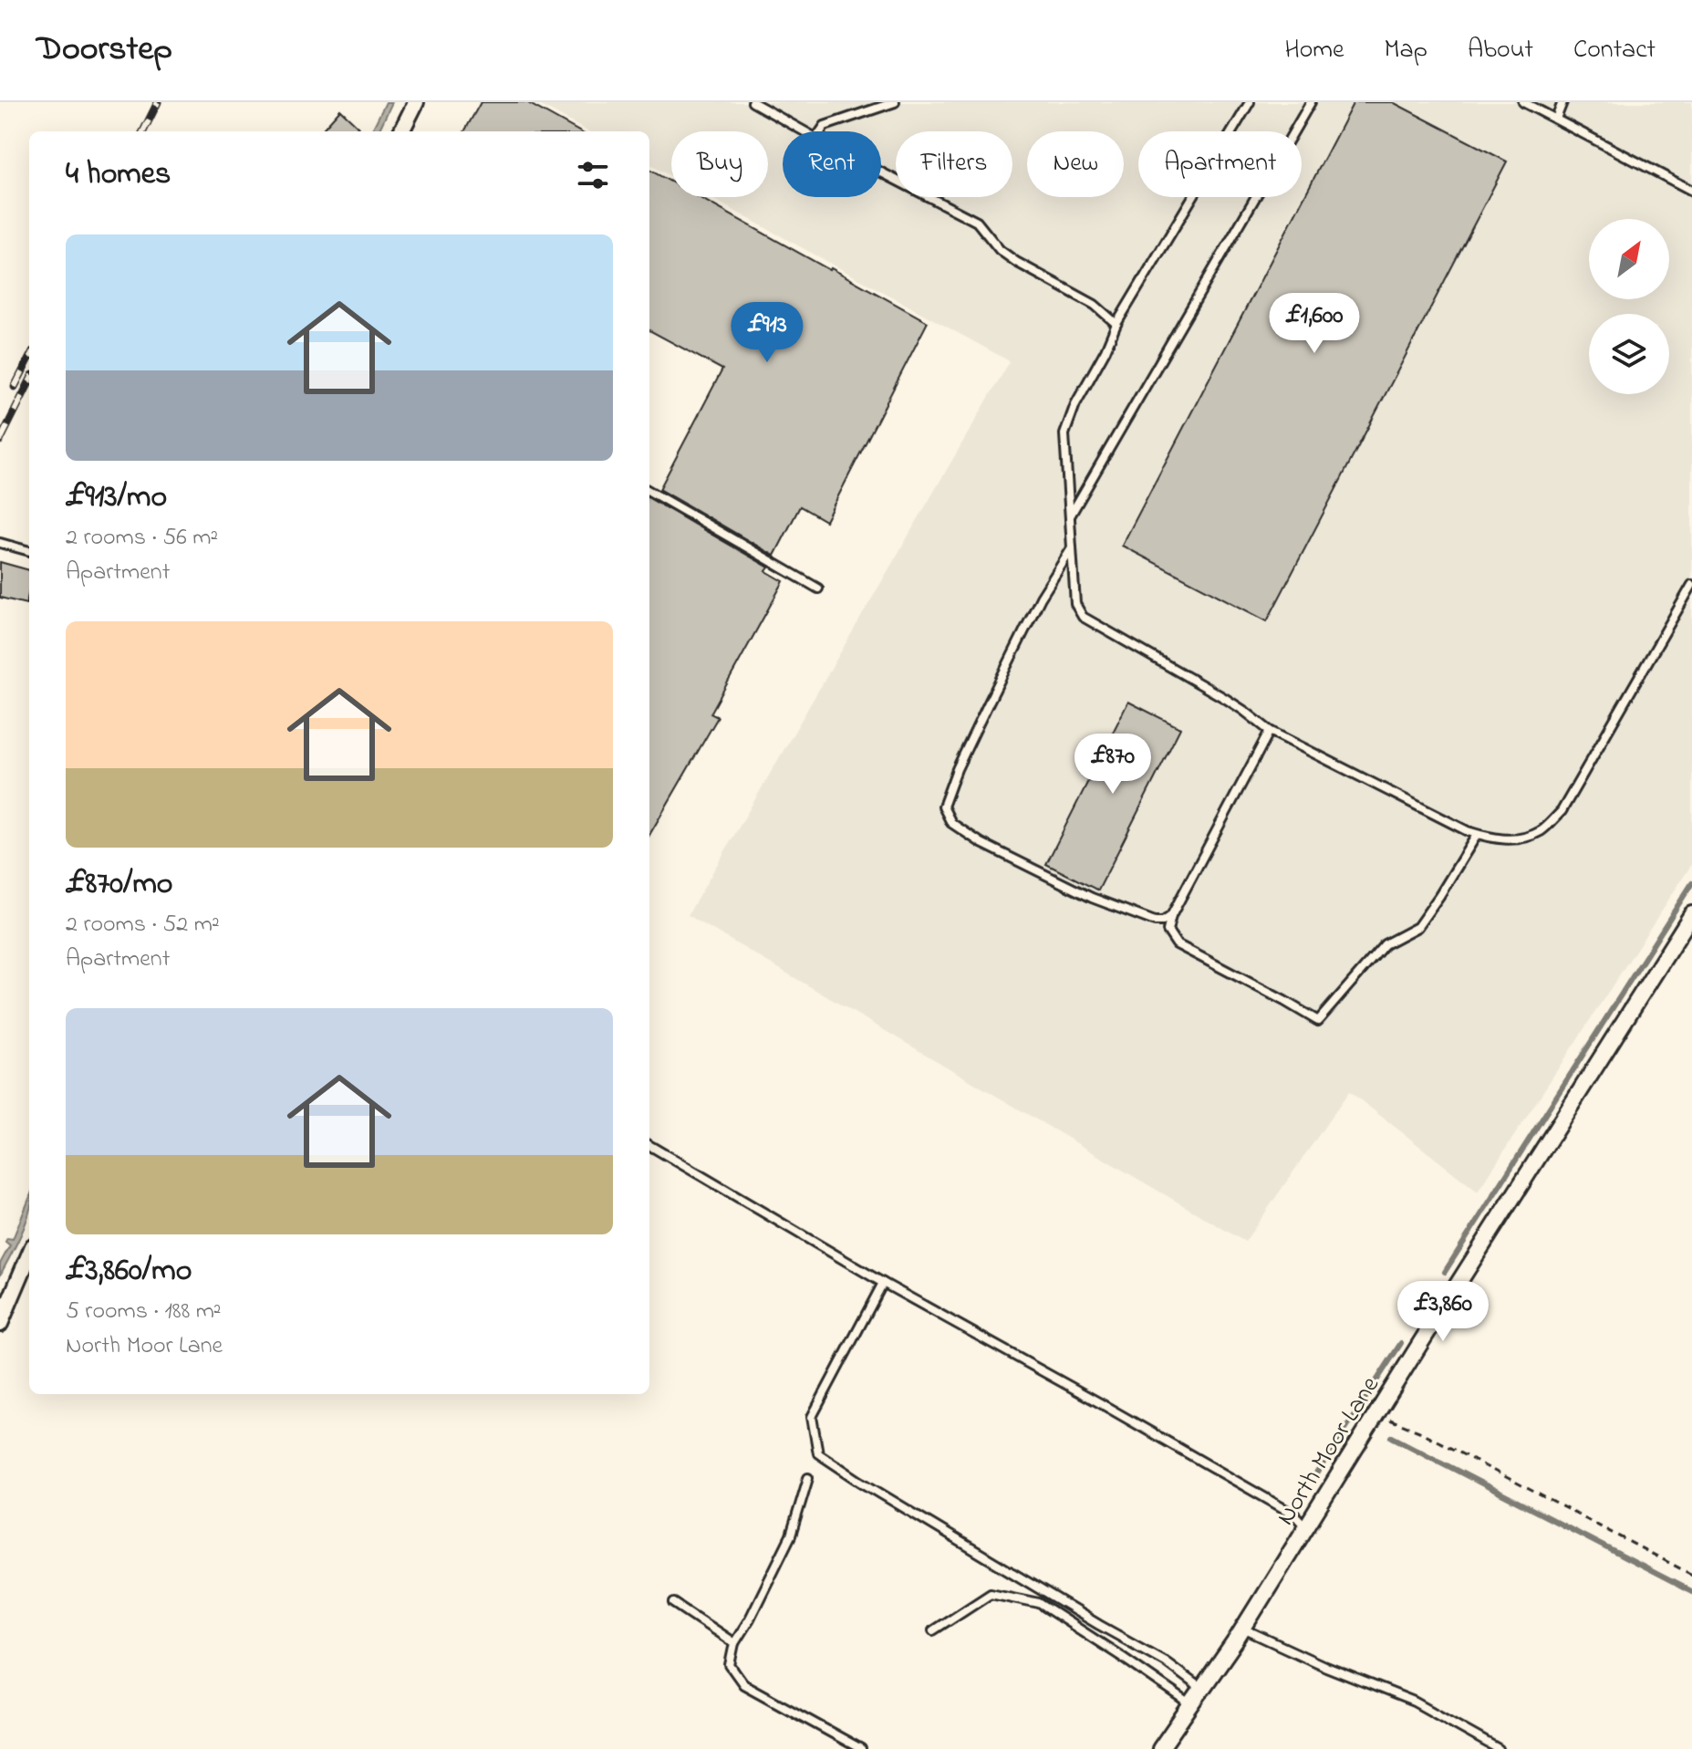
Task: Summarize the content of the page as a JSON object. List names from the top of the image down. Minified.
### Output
{"streets":{"street":["North Moor Lane"]},"north":"top right","page":{"header":"Doorstep","nav":["Home","Map","About","Contact"],"chip":["Buy","Rent","Filters","New","Apartment"],"heading":"4 homes","list":[{"name":"£913/mo","note":"2 rooms · 56 m² · Apartment"},{"name":"£870/mo","note":"2 rooms · 52 m² · Apartment"},{"name":"£3,860/mo","note":"5 rooms · 188 m² · North Moor Lane"}],"price":["£1,600","£913","£870","£3,860"]}}
